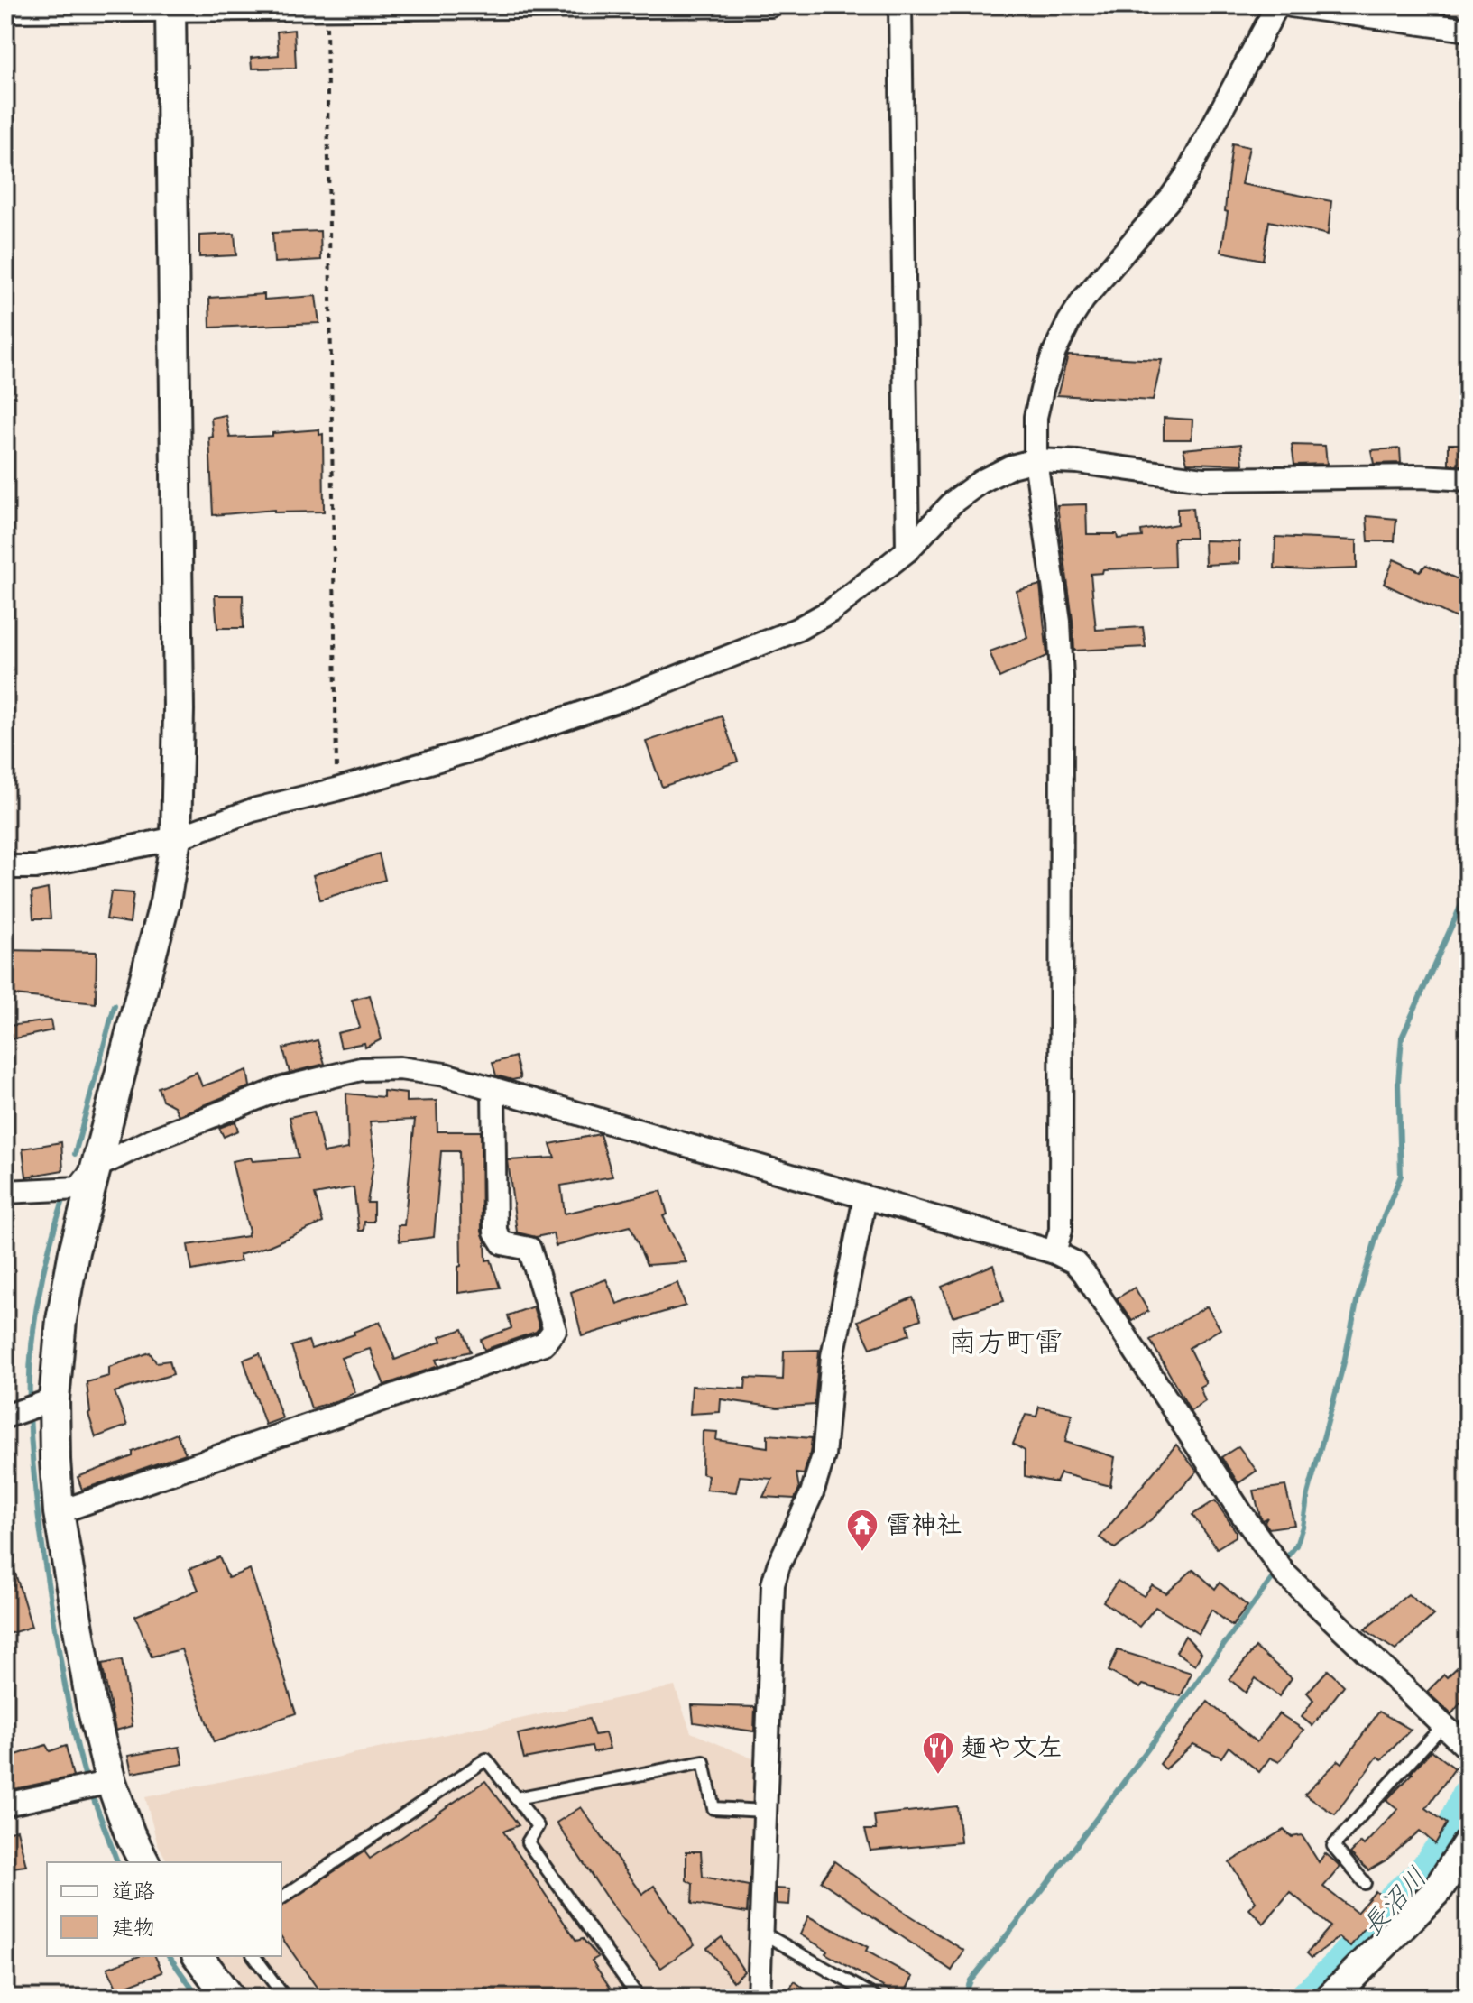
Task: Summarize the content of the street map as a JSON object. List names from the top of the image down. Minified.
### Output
{"districts":["南方町雷"],"water":["長沼川"],"places":{"temple":["雷神社"],"restaurant":["麺や文左"]},"legend":["道路","建物"]}
